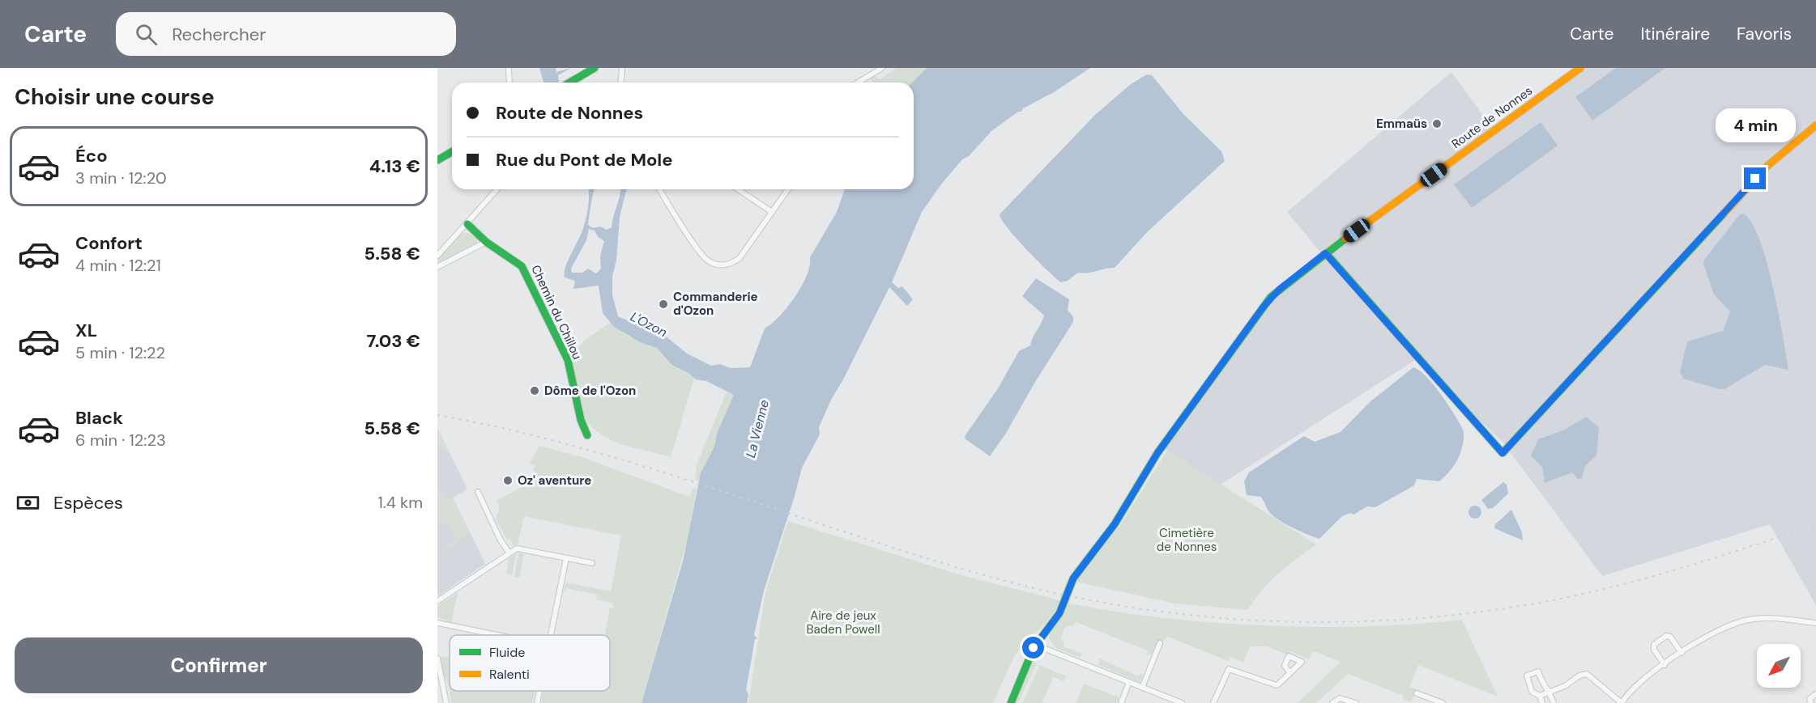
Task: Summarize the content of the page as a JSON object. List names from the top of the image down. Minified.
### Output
{"streets":{"street":["Route de Nonnes","Chemin du Chillou"]},"water":["L'Ozon","La Vienne"],"parks":["Cimetière de Nonnes","Aire de jeux Baden Powell"],"places":["Emmaüs","Commanderie d'Ozon","Dôme de l'Ozon","Oz' aventure"],"legend":["Fluide","Ralenti"],"north":"bottom left","page":{"header":"Carte","search":"Rechercher","nav":["Carte","Itinéraire","Favoris"],"heading":"Choisir une course","banner":["Route de Nonnes","Rue du Pont de Mole"],"bubble":"4 min","list":[{"name":"Éco","note":"3 min · 12:20","value":"4.13 €"},{"name":"Confort","note":"4 min · 12:21","value":"5.58 €"},{"name":"XL","note":"5 min · 12:22","value":"7.03 €"},{"name":"Black","note":"6 min · 12:23","value":"5.58 €"}],"pay":["Espèces","1.4 km"],"buttons":"Confirmer"}}
